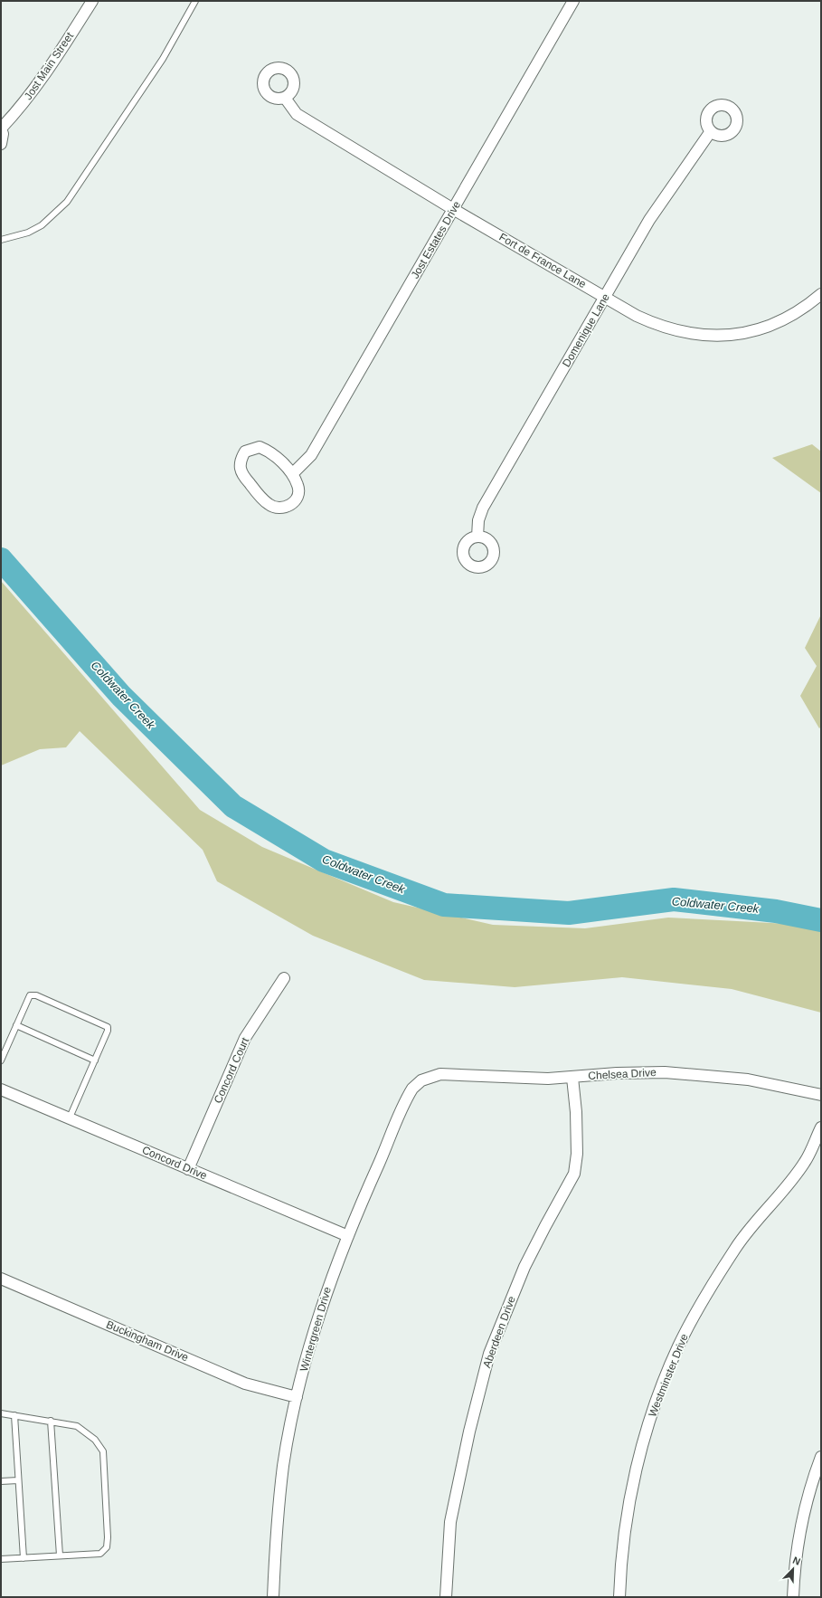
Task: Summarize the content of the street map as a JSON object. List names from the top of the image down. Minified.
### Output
{"streets":{"street":["Jost Main Street","Jost Estates Drive","Fort de France Lane","Domenique Lane","Concord Court","Chelsea Drive","Concord Drive","Wintergreen Drive","Aberdeen Drive","Buckingham Drive","Westminster Drive"]},"crossings":[["Jost Estates Drive","Fort de France Lane"],["Fort de France Lane","Domenique Lane"],["Concord Court","Concord Drive"],["Chelsea Drive","Wintergreen Drive"],["Chelsea Drive","Aberdeen Drive"],["Concord Drive","Wintergreen Drive"],["Wintergreen Drive","Buckingham Drive"]],"water":["Coldwater Creek"],"north":"top right"}
